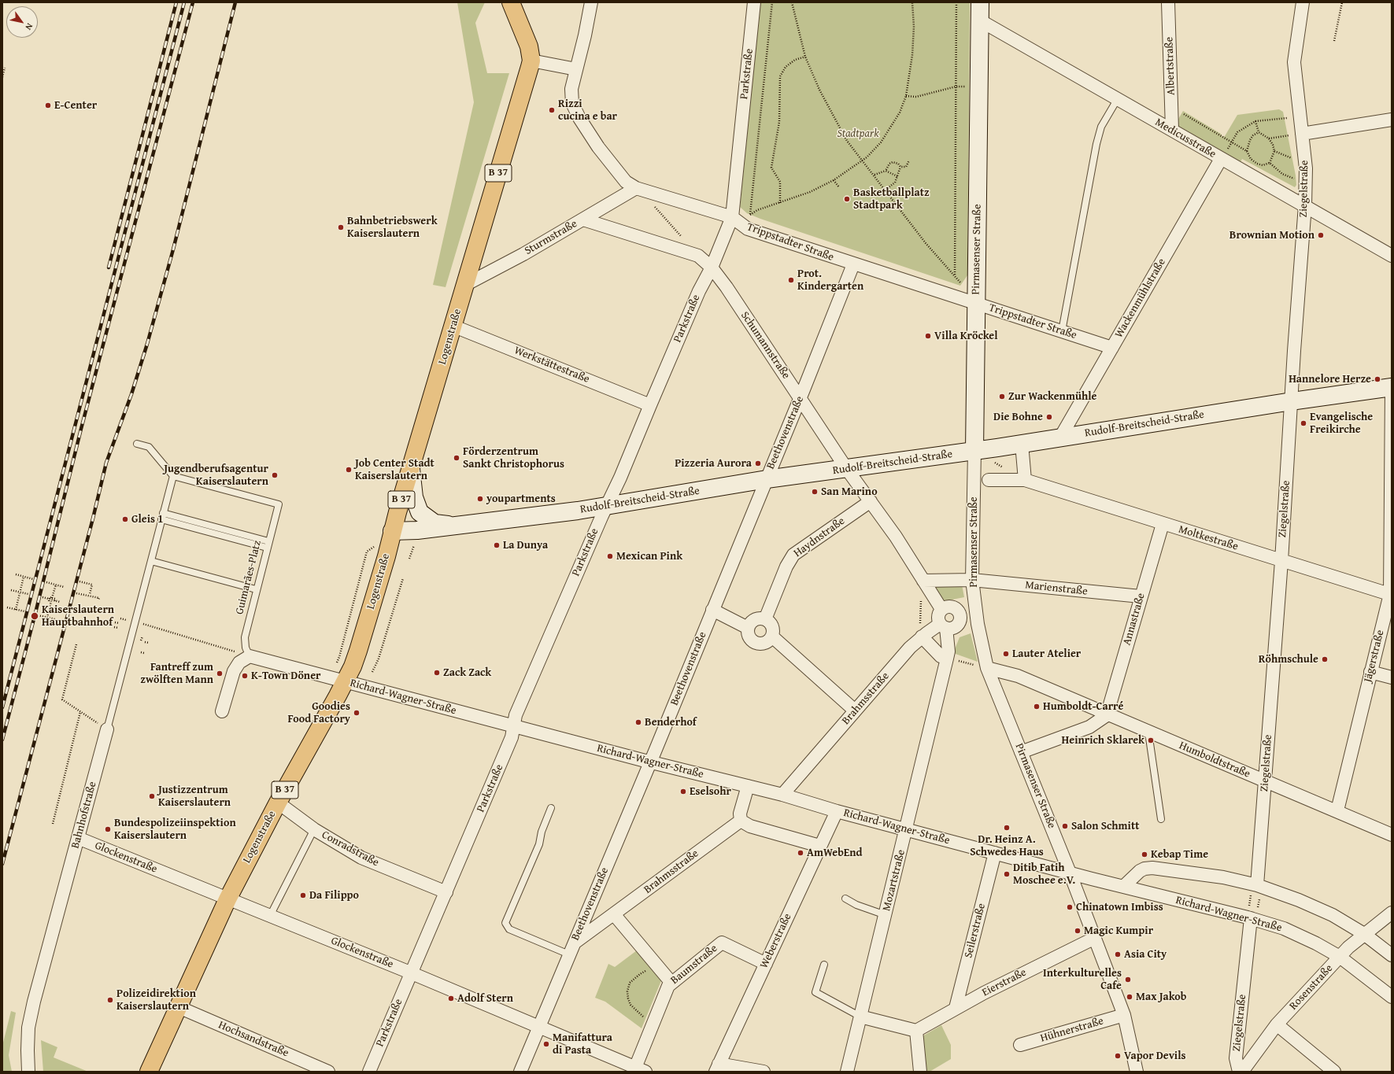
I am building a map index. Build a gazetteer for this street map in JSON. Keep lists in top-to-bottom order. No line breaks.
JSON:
{"streets":{"main road":["B 37","Logenstraße"],"street":["Albertstraße","Parkstraße","Medicusstraße","Ziegelstraße","Sturmstraße","Trippstadter Straße","Pirmasenser Straße","Wackenmühlstraße","Schumannstraße","Werkstättestraße","Rudolf-Breitscheid-Straße","Beethovenstraße","Haydnstraße","Moltkestraße","Marienstraße","Annastraße","Jägerstraße","Richard-Wagner-Straße","Brahmsstraße","Humboldtstraße","Bahnhofstraße","Conradstraße","Glockenstraße","Mozartstraße","Seilerstraße","Weberstraße","Baumstraße","Eierstraße","Rosenstraße","Hühnerstraße","Hochsandstraße"],"lane":["Guimarães-Platz"]},"crossings":[["Albertstraße","Medicusstraße"],["Parkstraße","Trippstadter Straße"],["Parkstraße","Schumannstraße"],["Parkstraße","Werkstättestraße"],["Parkstraße","Rudolf-Breitscheid-Straße"],["Parkstraße","Richard-Wagner-Straße"],["Parkstraße","Conradstraße"],["Parkstraße","Glockenstraße"],["Medicusstraße","Ziegelstraße"],["Medicusstraße","Pirmasenser Straße"],["Medicusstraße","Wackenmühlstraße"],["B 37","Logenstraße"],["Ziegelstraße","Rudolf-Breitscheid-Straße"],["Ziegelstraße","Moltkestraße"],["Ziegelstraße","Richard-Wagner-Straße"],["Ziegelstraße","Humboldtstraße"],["Sturmstraße","Trippstadter Straße"],["Sturmstraße","Logenstraße"],["Trippstadter Straße","Pirmasenser Straße"],["Trippstadter Straße","Wackenmühlstraße"],["Trippstadter Straße","Beethovenstraße"],["Pirmasenser Straße","Rudolf-Breitscheid-Straße"],["Pirmasenser Straße","Marienstraße"],["Pirmasenser Straße","Richard-Wagner-Straße"],["Pirmasenser Straße","Humboldtstraße"],["Pirmasenser Straße","Eierstraße"],["Pirmasenser Straße","Hühnerstraße"],["Wackenmühlstraße","Rudolf-Breitscheid-Straße"],["Logenstraße","Werkstättestraße"],["Logenstraße","Rudolf-Breitscheid-Straße"],["Logenstraße","Richard-Wagner-Straße"],["Logenstraße","Conradstraße"],["Logenstraße","Glockenstraße"],["Logenstraße","Hochsandstraße"],["Schumannstraße","Rudolf-Breitscheid-Straße"],["Schumannstraße","Beethovenstraße"],["Schumannstraße","Haydnstraße"],["Schumannstraße","Brahmsstraße"],["Schumannstraße","Mozartstraße"],["Rudolf-Breitscheid-Straße","Beethovenstraße"],["Rudolf-Breitscheid-Straße","Jägerstraße"],["Beethovenstraße","Richard-Wagner-Straße"],["Beethovenstraße","Brahmsstraße"],["Beethovenstraße","Glockenstraße"],["Moltkestraße","Annastraße"],["Moltkestraße","Jägerstraße"],["Guimarães-Platz","Richard-Wagner-Straße"],["Marienstraße","Annastraße"],["Annastraße","Humboldtstraße"],["Jägerstraße","Humboldtstraße"],["Richard-Wagner-Straße","Brahmsstraße"],["Richard-Wagner-Straße","Mozartstraße"],["Richard-Wagner-Straße","Seilerstraße"],["Richard-Wagner-Straße","Weberstraße"],["Richard-Wagner-Straße","Rosenstraße"],["Brahmsstraße","Mozartstraße"],["Bahnhofstraße","Glockenstraße"],["Glockenstraße","Baumstraße"],["Seilerstraße","Eierstraße"],["Weberstraße","Baumstraße"]],"parks":["Stadtpark"],"places":["E-Center","Rizzi cucina e bar","Basketballplatz Stadtpark","Bahnbetriebswerk Kaiserslautern","Brownian Motion","Prot. Kindergarten","Villa Kröckel","Hannelore Herze","Zur Wackenmühle","Die Bohne","Evangelische Freikirche","Förderzentrum Sankt Christophorus","Pizzeria Aurora","Job Center Stadt Kaiserslautern","Jugendberufsagentur Kaiserslautern","San Marino","youpartments","Gleis 1","La Dunya","Mexican Pink","Kaiserslautern Hauptbahnhof","Lauter Atelier","Röhmschule","Zack Zack","Fantreff zum zwölften Mann","K-Town Döner","Humboldt-Carré","Goodies Food Factory","Benderhof","Heinrich Sklarek","Eselsohr","Justizzentrum Kaiserslautern","Salon Schmitt","Dr. Heinz A. Schwedes Haus","Bundespolizeiinspektion Kaiserslautern","AmWebEnd","Kebap Time","Ditib Fatih Moschee e.V.","Da Filippo","Chinatown Imbiss","Magic Kumpir","Asia City","Interkulturelles Cafe","Max Jakob","Adolf Stern","Polizeidirektion Kaiserslautern","Manifattura di Pasta","Vapor Devils"],"north":"bottom right"}
